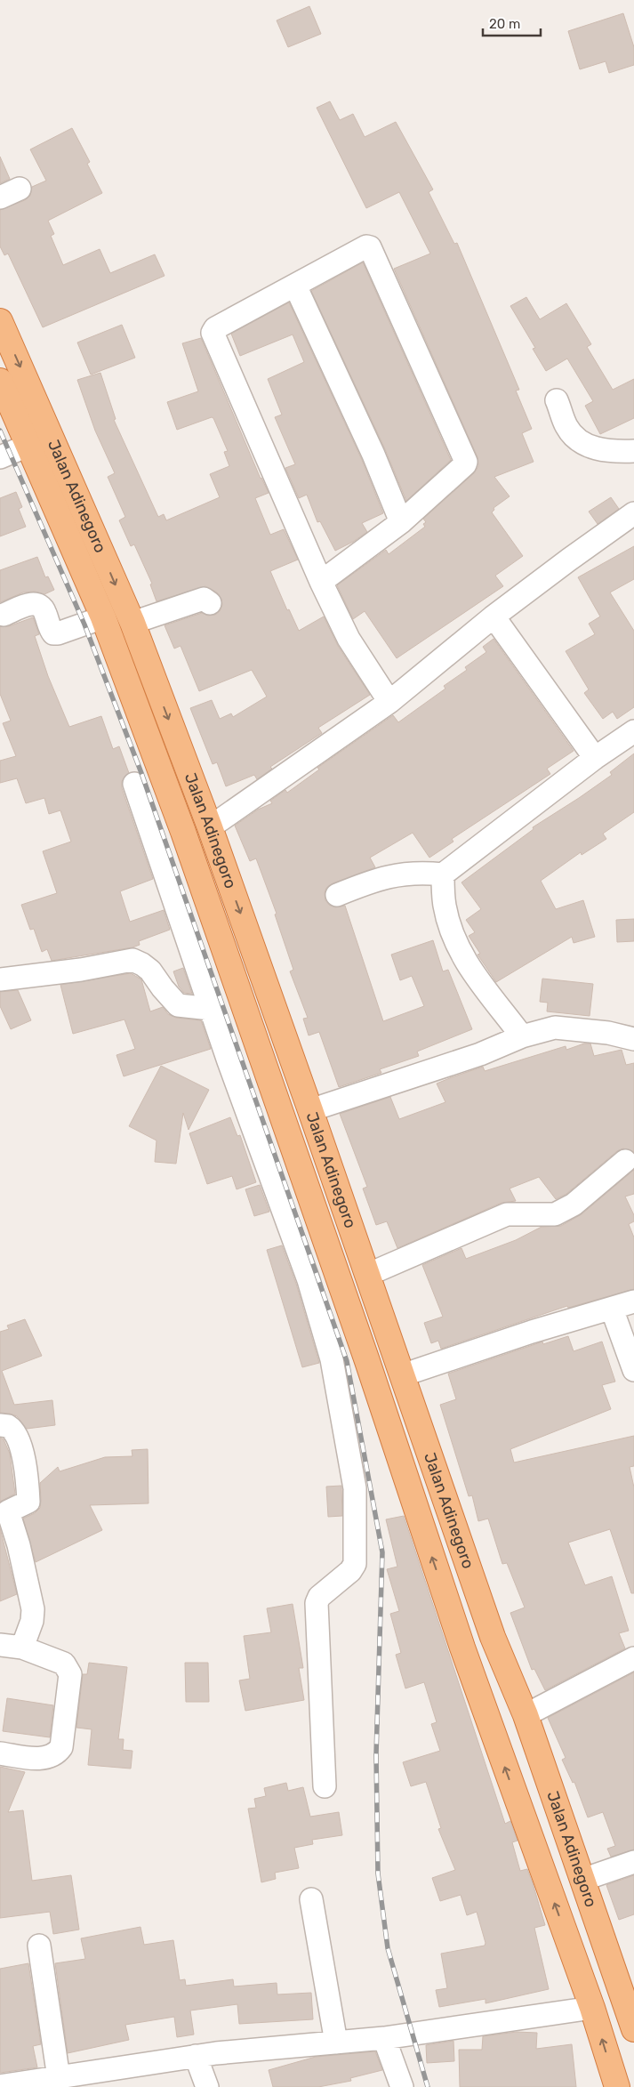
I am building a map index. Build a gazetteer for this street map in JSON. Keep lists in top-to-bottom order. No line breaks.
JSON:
{"streets":{"highway":["Jalan Adinegoro"]},"scale_bar":"20 m"}
